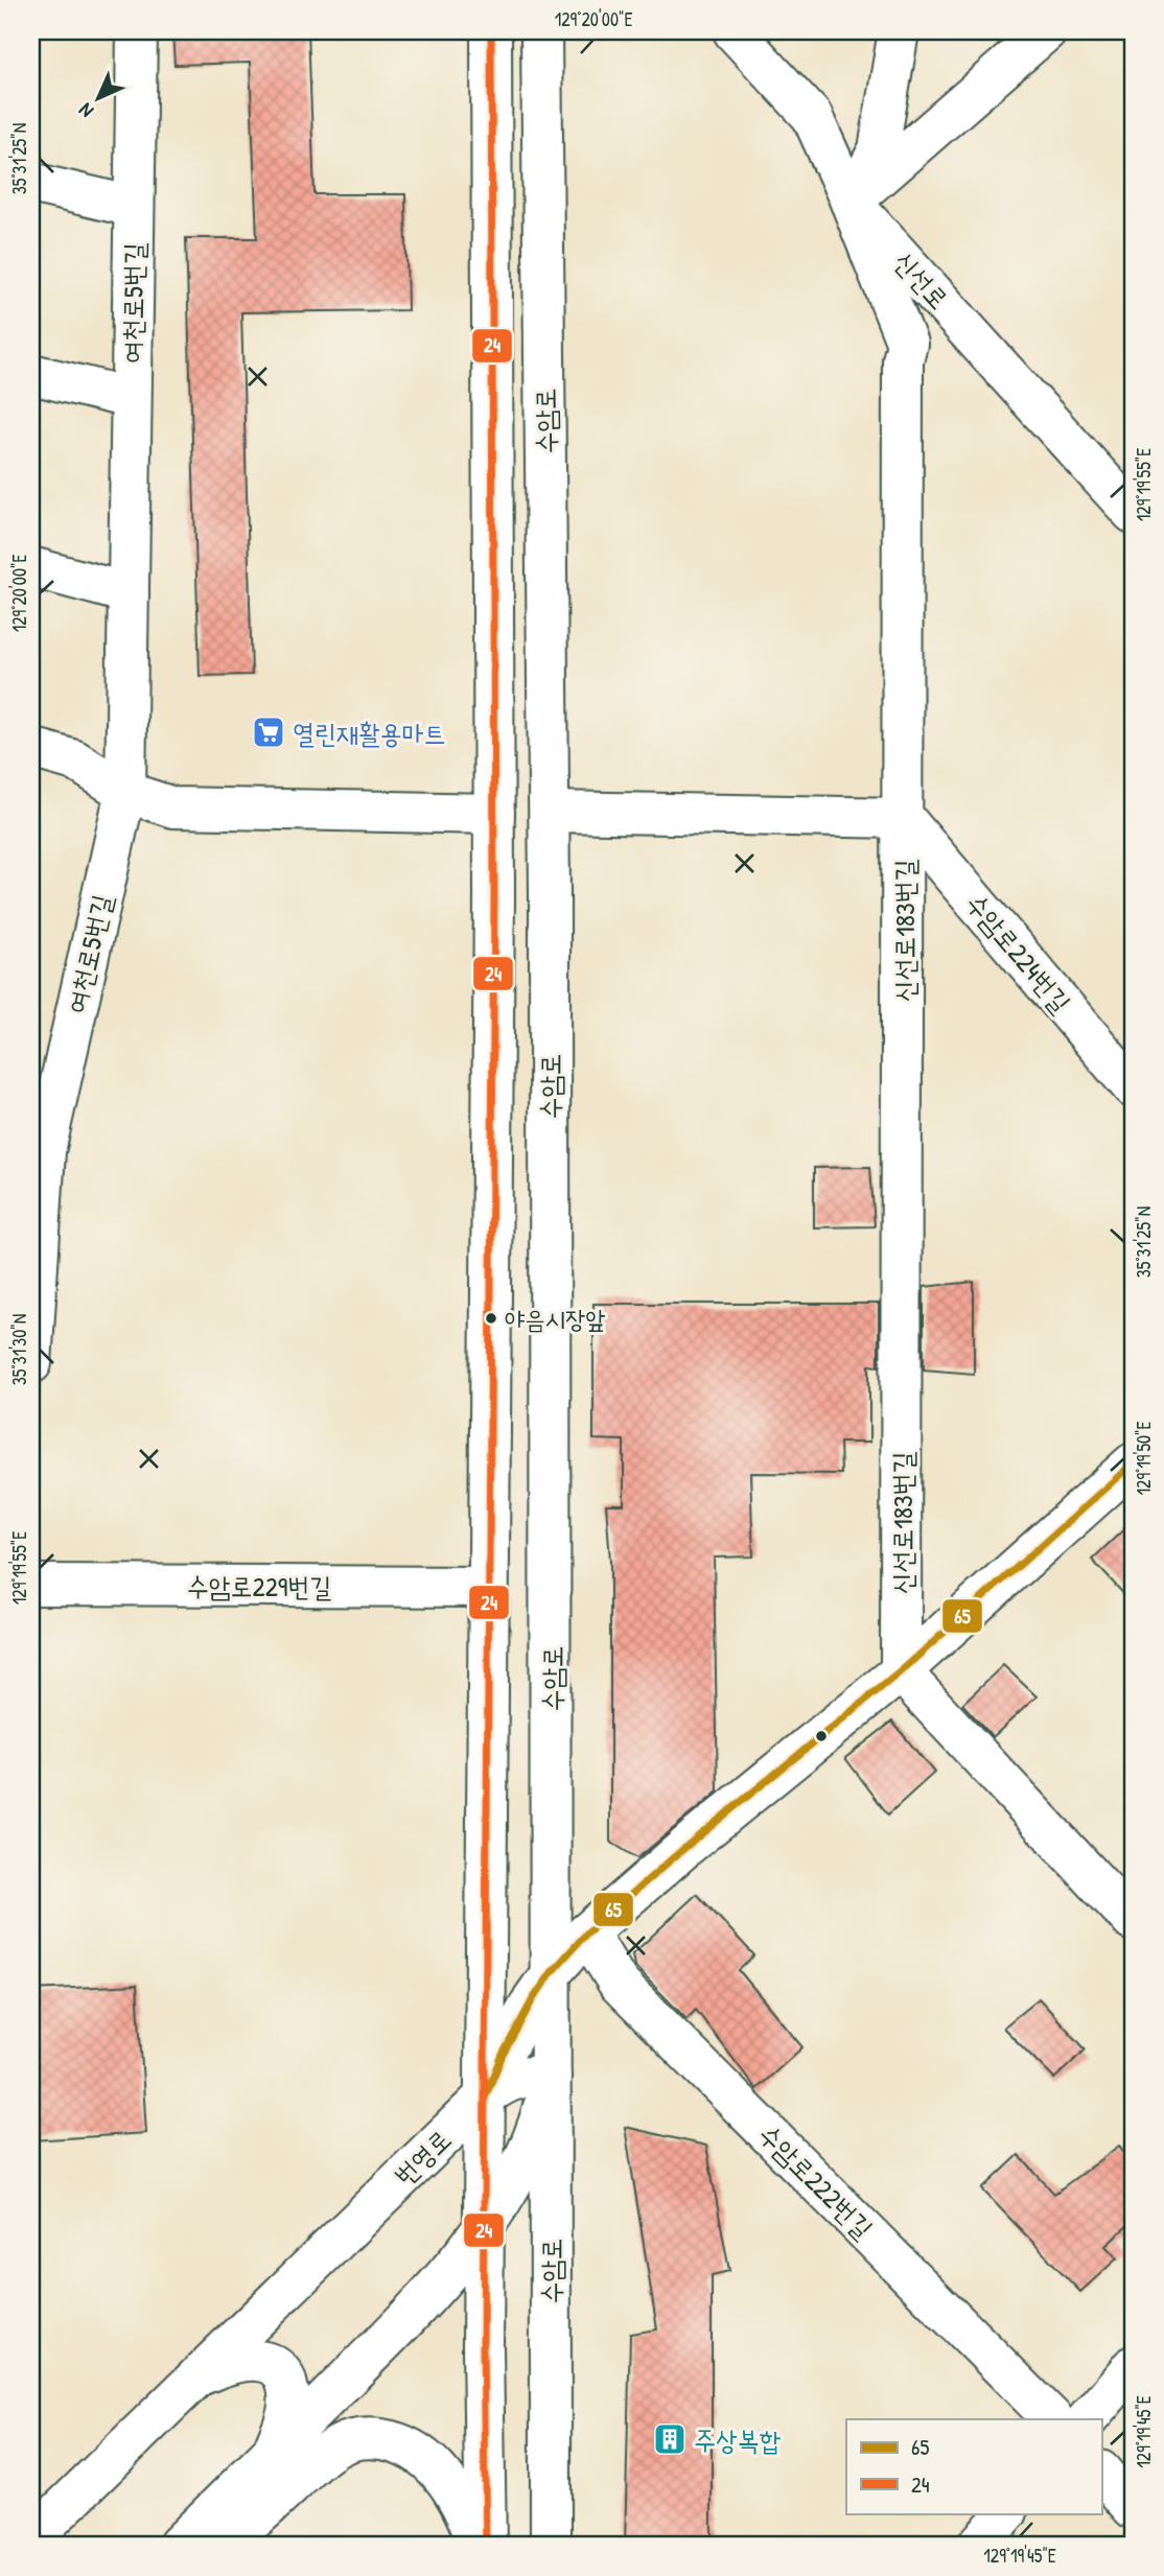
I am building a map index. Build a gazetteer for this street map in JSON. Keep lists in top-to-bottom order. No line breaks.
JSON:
{"streets":{"main road":["신선로","여천로5번길","수암로","신선로183번길","수암로224번길","수암로229번길","번영로","수암로222번길"]},"crossings":[["신선로","신선로183번길"],["수암로","수암로229번길"],["수암로","번영로"],["신선로183번길","수암로224번길"]],"places":{"supermarket":["열린재활용마트"],"other":["야음시장앞"],"building":["주상복합"]},"lines":["transit line 24","transit line 65"],"legend":["65","24"],"north":"bottom left","coordinates":["129°20'00\"E","35°31'25\"N","129°19'55\"E","35°31'30\"N","129°19'50\"E","129°19'45\"E"]}
